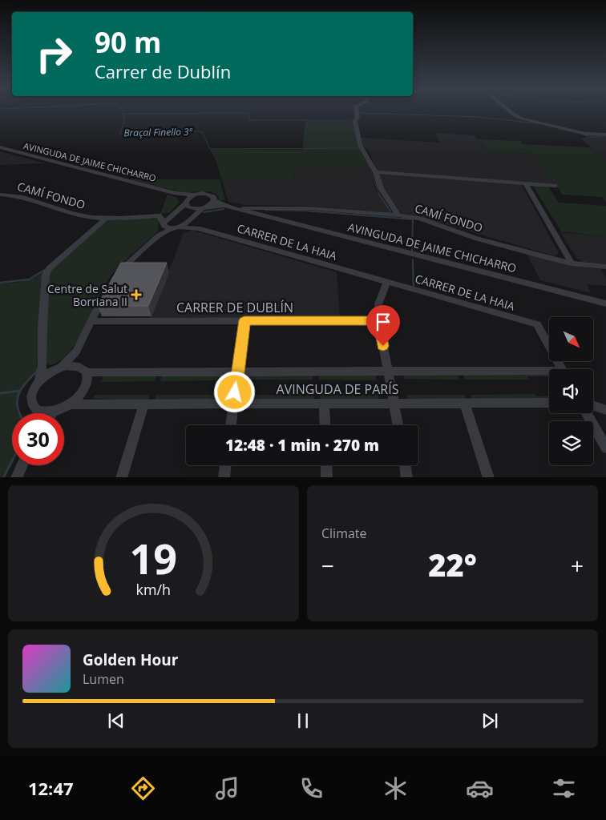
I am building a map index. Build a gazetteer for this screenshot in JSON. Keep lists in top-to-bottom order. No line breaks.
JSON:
{"streets":{"street":["AVINGUDA DE JAIME CHICHARRO","CAMÍ FONDO","CARRER DE LA HAIA","CARRER DE DUBLÍN","AVINGUDA DE PARÍS"]},"crossings":[["AVINGUDA DE JAIME CHICHARRO","CAMÍ FONDO"]],"water":["Braçal Finello 3ª"],"places":{"health":["Centre de Salut Borriana II"]},"north":"bottom right","page":{"turn":["90 m","Carrer de Dublín"],"limit":"30","trip":"12:48 · 1 min · 270 m","tile":"Climate","heat":["−","22°","+"],"song":["Golden Hour","Lumen"],"tabs":"12:47","gauge":["19","km/h"]}}
